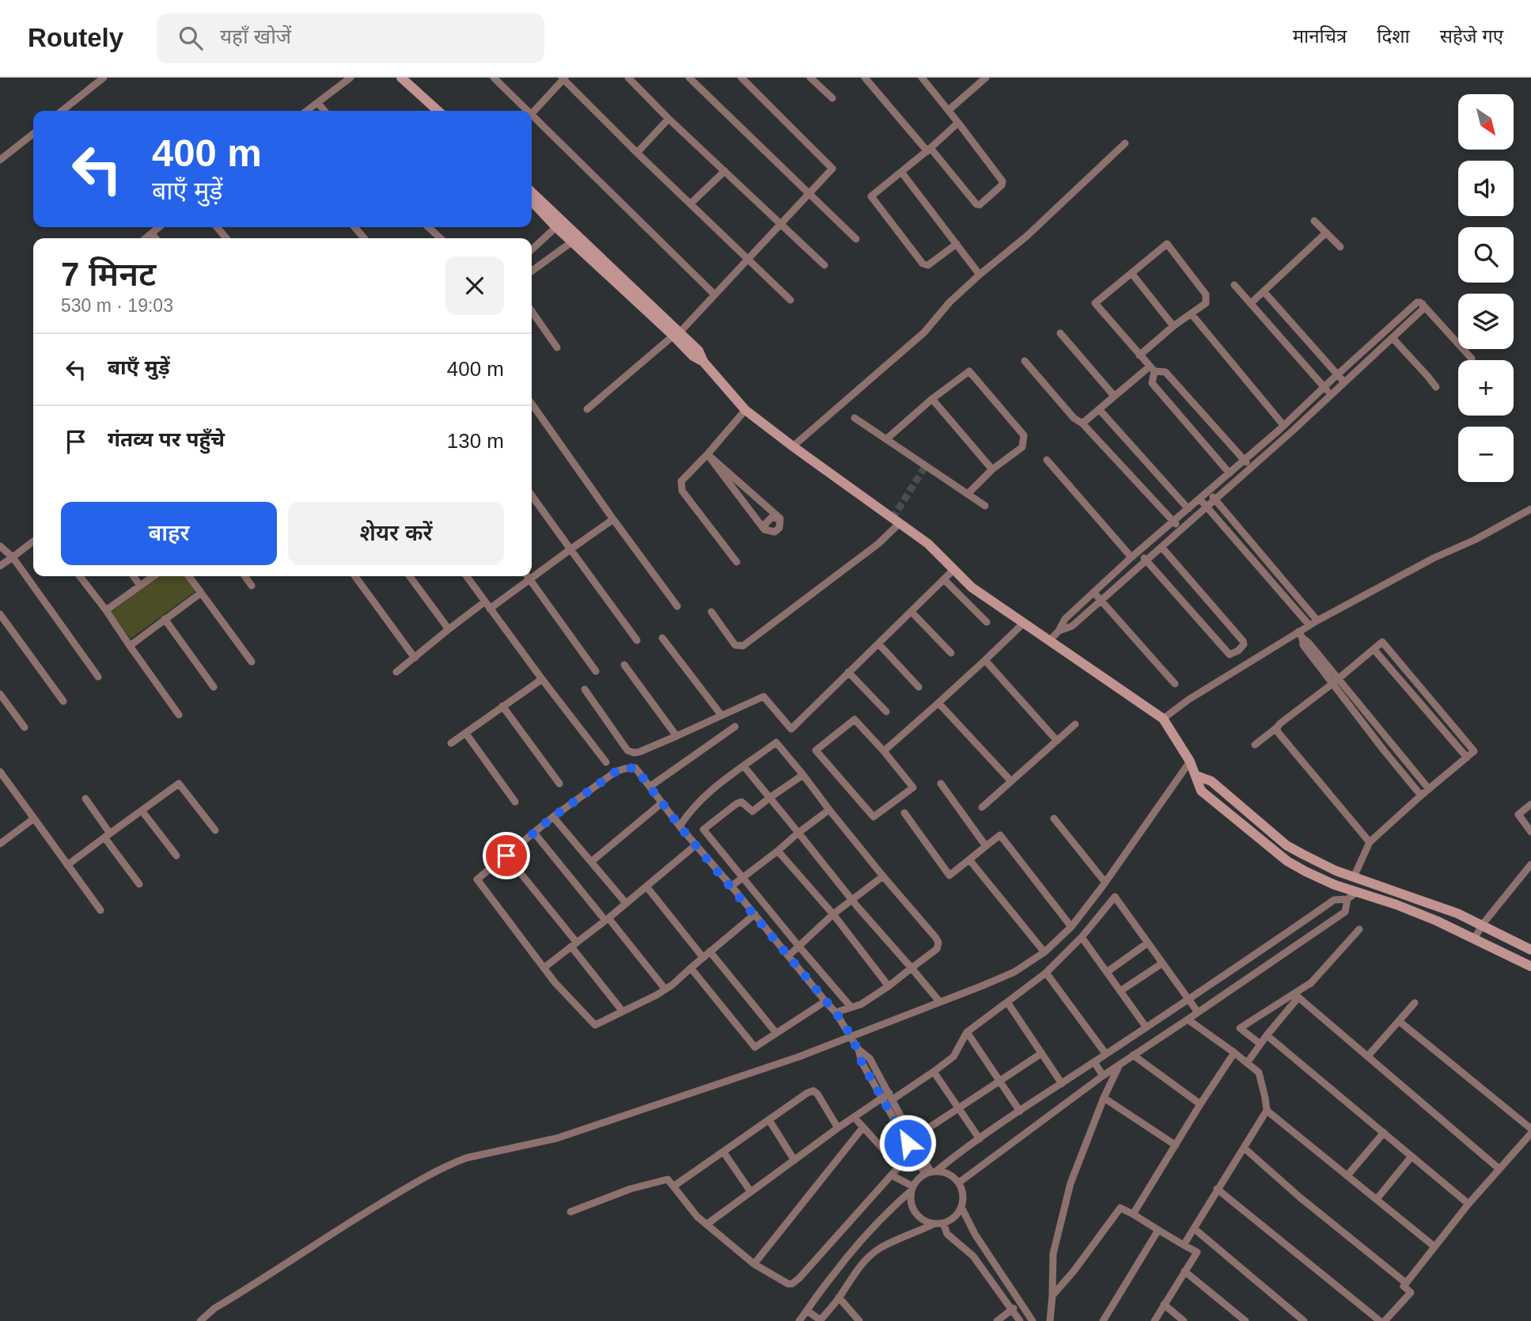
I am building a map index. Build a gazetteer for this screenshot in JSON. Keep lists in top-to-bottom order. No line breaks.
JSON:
{"north":"bottom right","page":{"header":"Routely","search":"यहाँ खोजें","nav":["मानचित्र","दिशा","सहेजे गए"],"map_buttons":["+","−"],"turn":["400 m","बाएँ मुड़ें"],"heading":["7 मिनट","530 m · 19:03"],"list":[{"name":"बाएँ मुड़ें","value":"400 m"},{"name":"गंतव्य पर पहुँचे","value":"130 m"}],"buttons":["बाहर","शेयर करें"]}}
